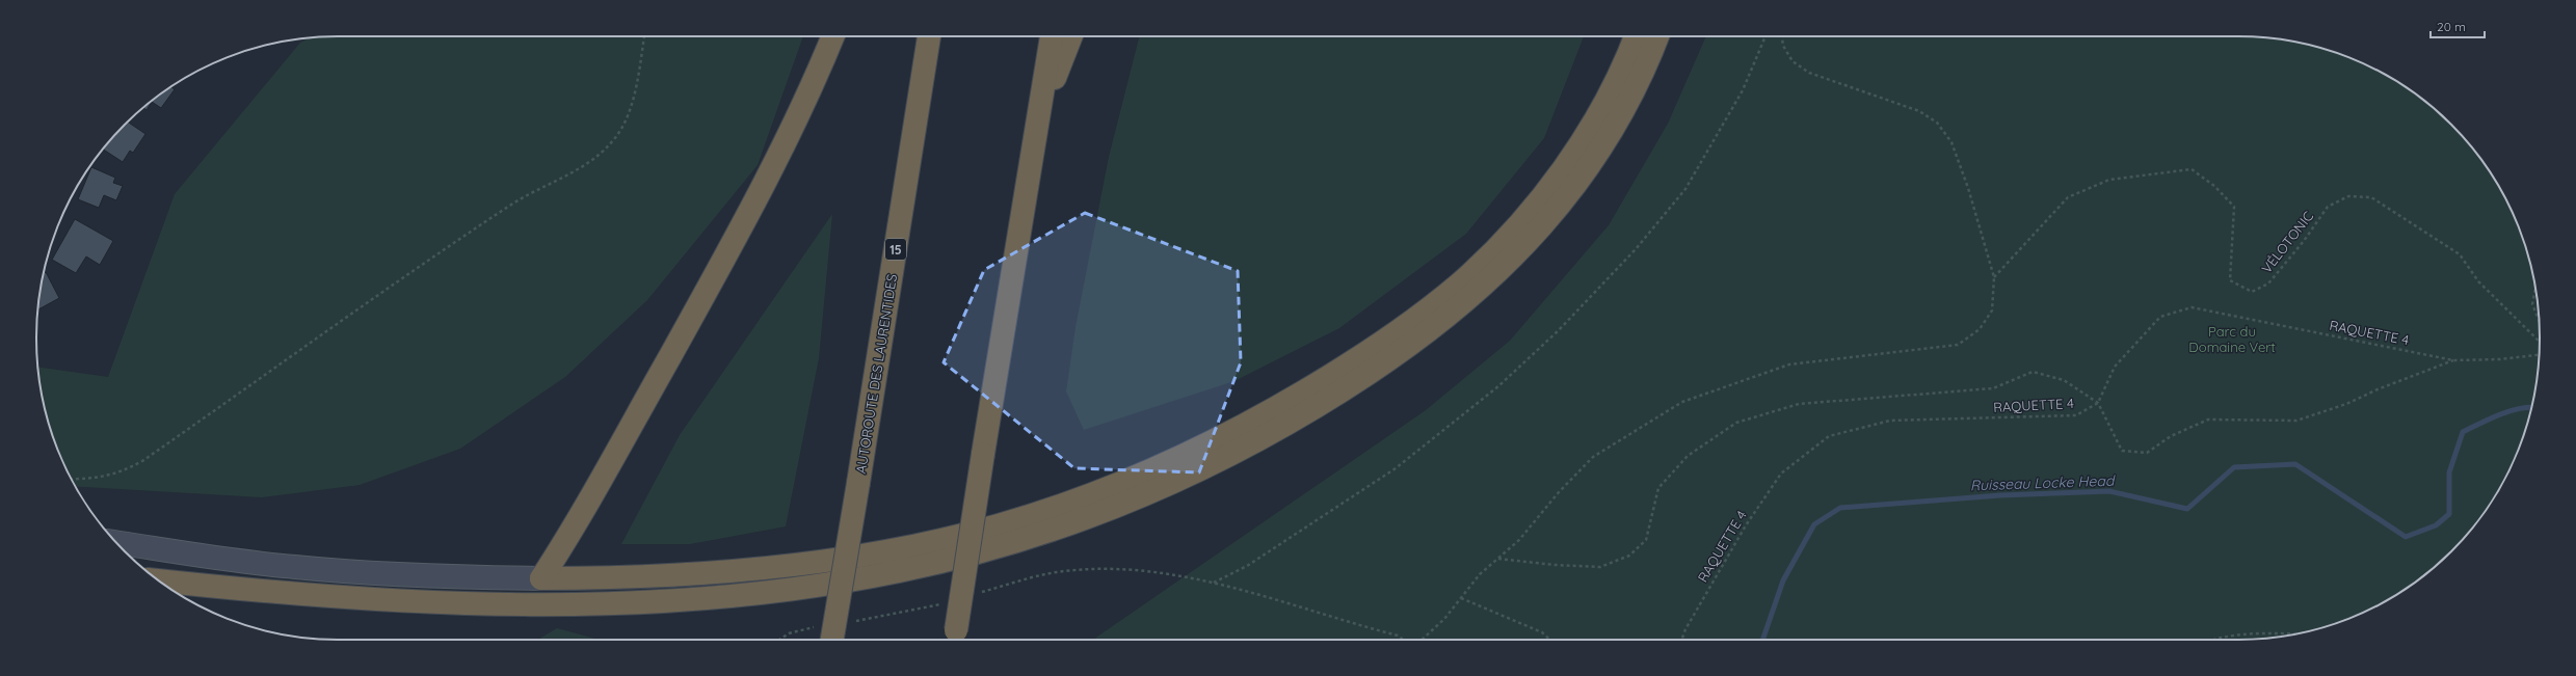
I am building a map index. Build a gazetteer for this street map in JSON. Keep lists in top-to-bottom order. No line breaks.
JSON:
{"streets":{"highway":["15","AUTOROUTE DES LAURENTIDES"],"path":["VÉLOTONIC","RAQUETTE 4"]},"water":["Ruisseau Locke Head"],"parks":["Parc du Domaine Vert"],"scale_bar":"20 m"}
